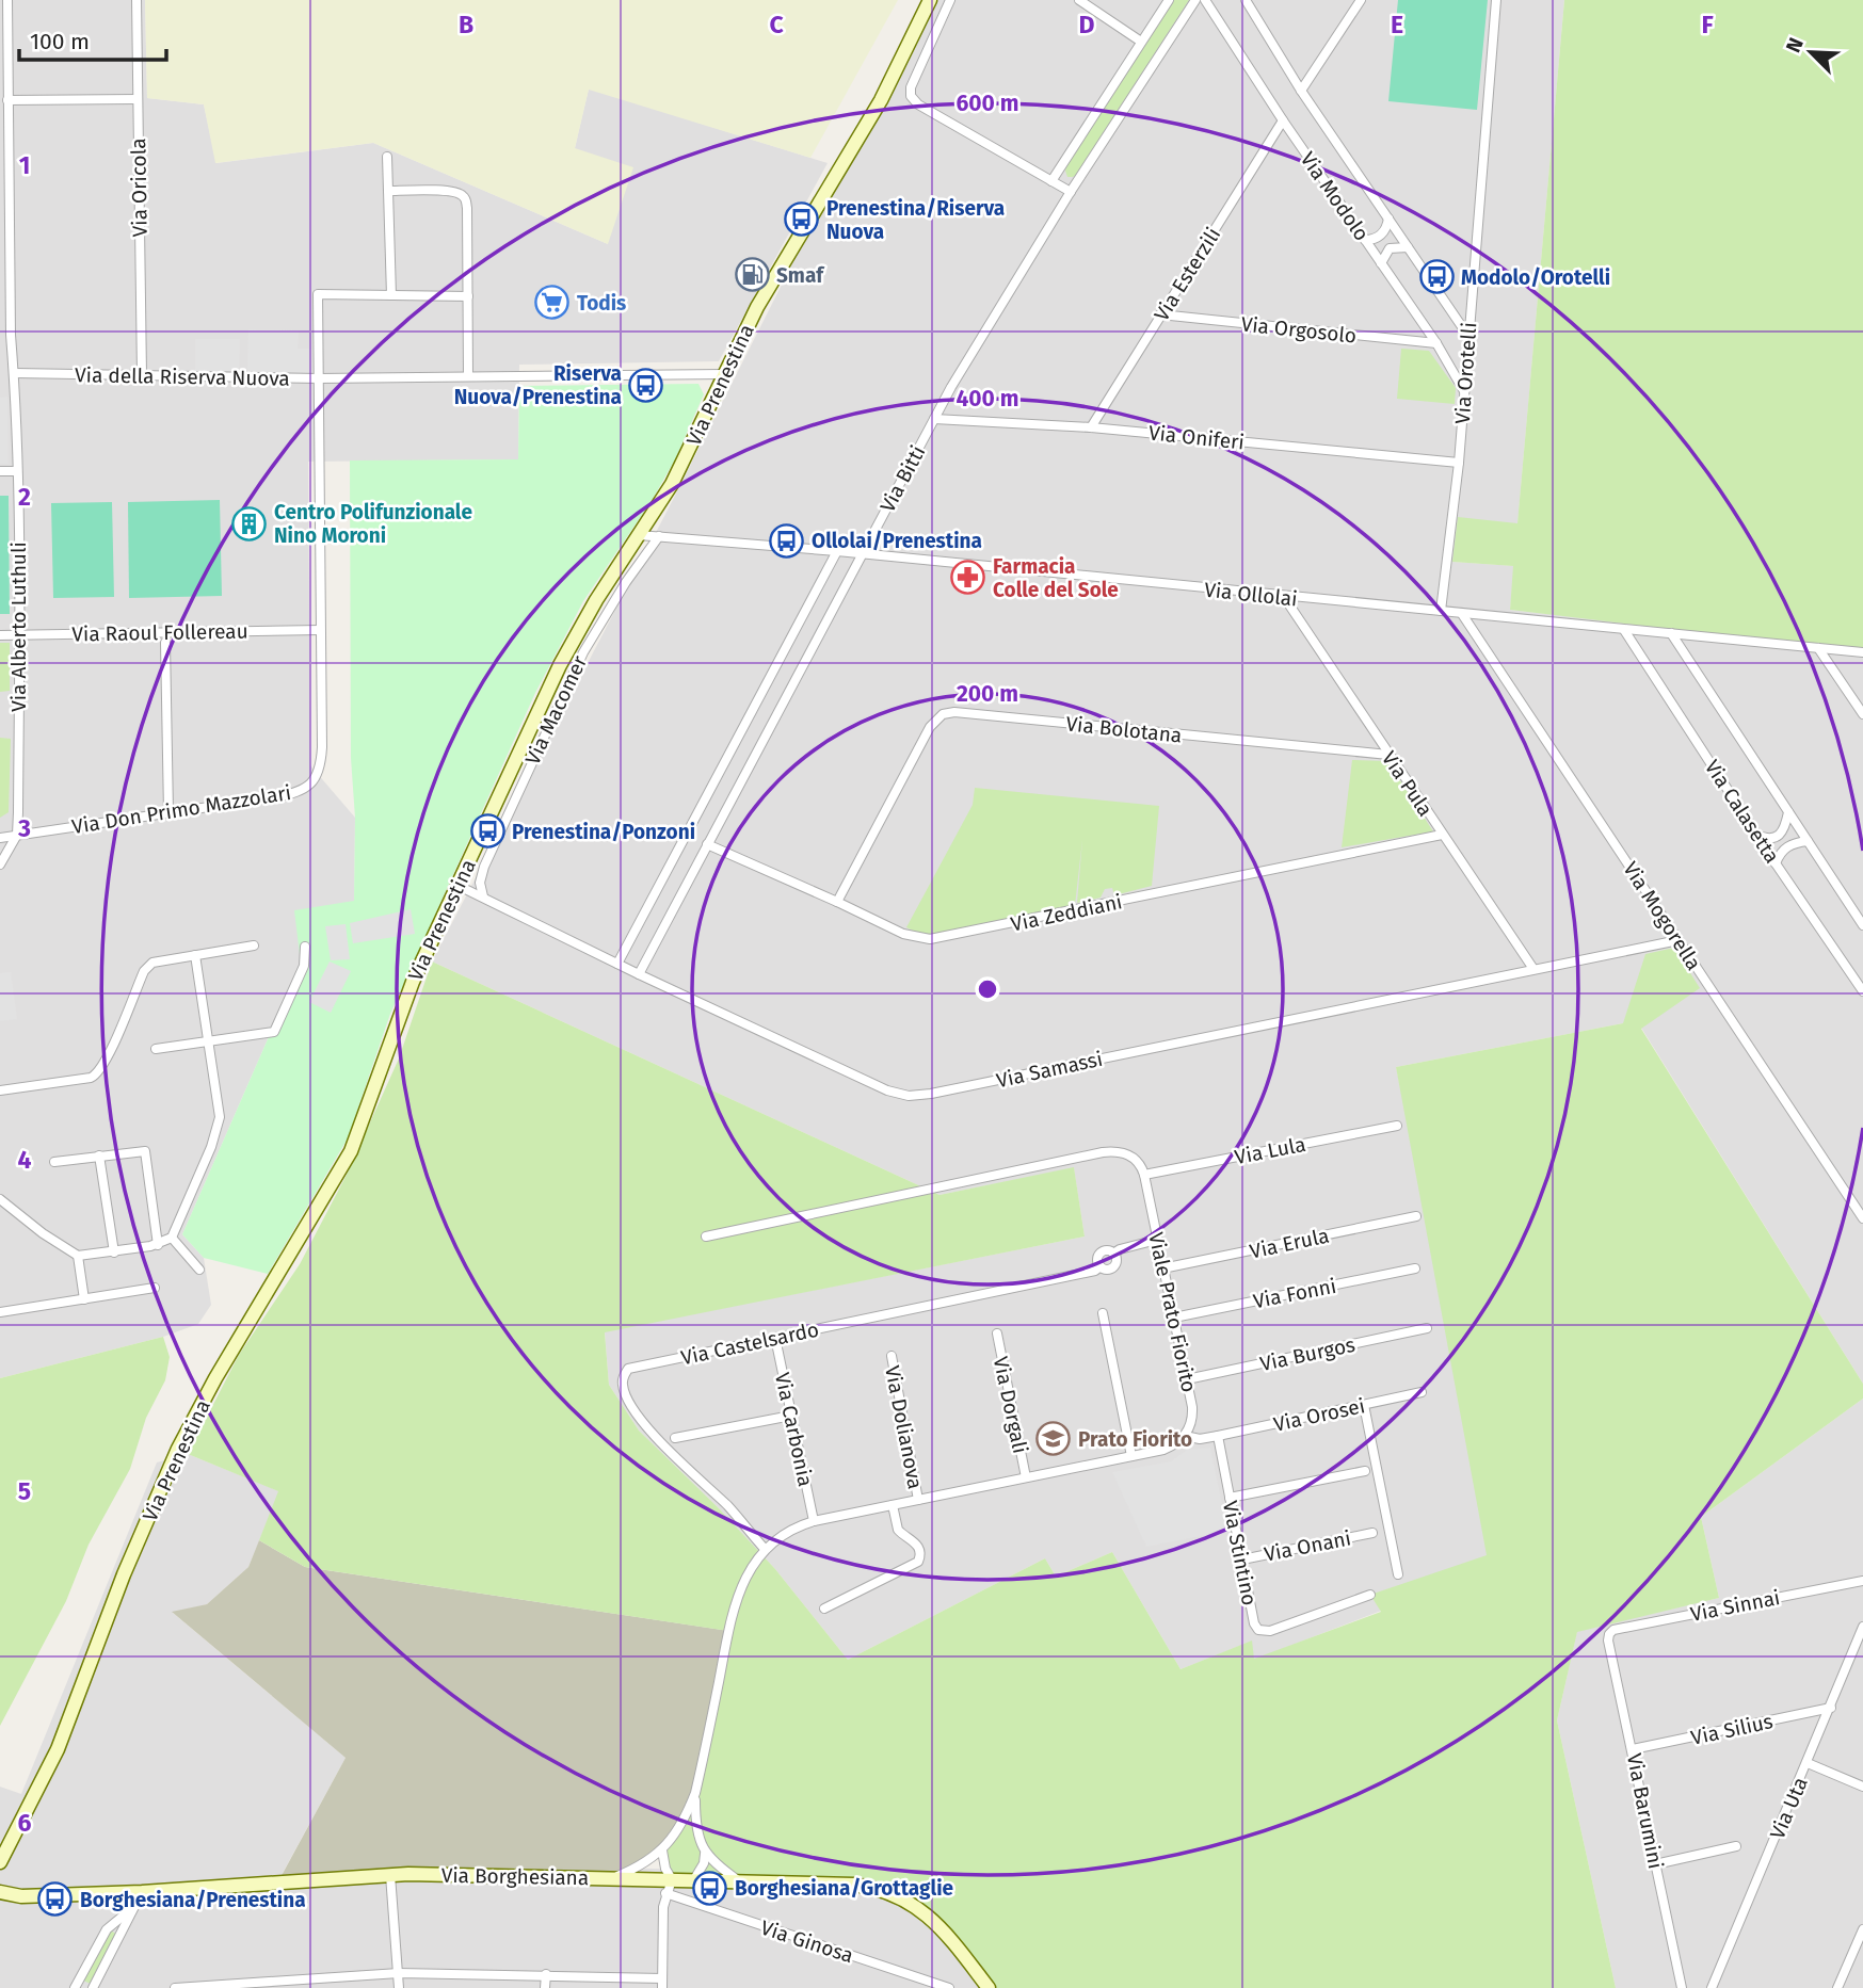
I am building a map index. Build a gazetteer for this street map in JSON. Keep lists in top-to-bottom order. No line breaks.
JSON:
{"streets":{"main road":["Via Prenestina","Via Borghesiana"],"street":["Via Oricola","Via Modolo","Via Esterzili","Via Orgosolo","Via Orotelli","Via della Riserva Nuova","Via Oniferi","Via Bitti","Via Ollolai","Via Alberto Luthuli","Via Raoul Follereau","Via Macomer","Via Bolotana","Via Pula","Via Don Primo Mazzolari","Via Calasetta","Via Zeddiani","Via Mogorella","Via Samassi","Via Lula","Via Erula","Via Fonni","Viale Prato Fiorito","Via Castelsardo","Via Burgos","Via Dorgali","Via Orosei","Via Dolianova","Via Carbonia","Via Onani","Via Stintino","Via Sinnai","Via Silius","Via Uta","Via Barumini","Via Ginosa"]},"crossings":[["Via Oricola","Via della Riserva Nuova"],["Via Modolo","Via Esterzili"],["Via Modolo","Via Orgosolo"],["Via Modolo","Via Orotelli"],["Via Esterzili","Via Orgosolo"],["Via Esterzili","Via Oniferi"],["Via Orotelli","Via Oniferi"],["Via Orotelli","Via Ollolai"],["Via della Riserva Nuova","Via Prenestina"],["Via della Riserva Nuova","Via Alberto Luthuli"],["Via della Riserva Nuova","Via Don Primo Mazzolari"],["Via Prenestina","Via Ollolai"],["Via Prenestina","Via Samassi"],["Via Oniferi","Via Bitti"],["Via Bitti","Via Ollolai"],["Via Bitti","Via Zeddiani"],["Via Bitti","Via Samassi"],["Via Ollolai","Via Macomer"],["Via Ollolai","Via Pula"],["Via Ollolai","Via Calasetta"],["Via Ollolai","Via Mogorella"],["Via Alberto Luthuli","Via Raoul Follereau"],["Via Alberto Luthuli","Via Don Primo Mazzolari"],["Via Raoul Follereau","Via Don Primo Mazzolari"],["Via Macomer","Via Samassi"],["Via Bolotana","Via Pula"],["Via Bolotana","Via Zeddiani"],["Via Pula","Via Zeddiani"],["Via Pula","Via Samassi"],["Via Mogorella","Via Samassi"],["Via Lula","Viale Prato Fiorito"],["Via Erula","Viale Prato Fiorito"],["Via Fonni","Viale Prato Fiorito"],["Viale Prato Fiorito","Via Castelsardo"],["Viale Prato Fiorito","Via Burgos"],["Via Castelsardo","Via Carbonia"],["Via Orosei","Via Stintino"],["Via Onani","Via Stintino"],["Via Sinnai","Via Barumini"],["Via Silius","Via Uta"],["Via Silius","Via Barumini"]],"places":{"bus stop":["Prenestina/Riserva Nuova","Modolo/Orotelli","Riserva Nuova/Prenestina","Ollolai/Prenestina","Prenestina/Ponzoni","Borghesiana/Grottaglie","Borghesiana/Prenestina"],"fuel station":["Smaf"],"supermarket":["Todis"],"building":["Centro Polifunzionale Nino Moroni"],"pharmacy":["Farmacia Colle del Sole"],"school or university":["Prato Fiorito"]},"scale_bar":"100 m","north":"top left","grid":{"columns":["B","C","D","E","F"],"rows":["1","2","3","4","5","6"]},"rings":["600 m","400 m","200 m"]}
